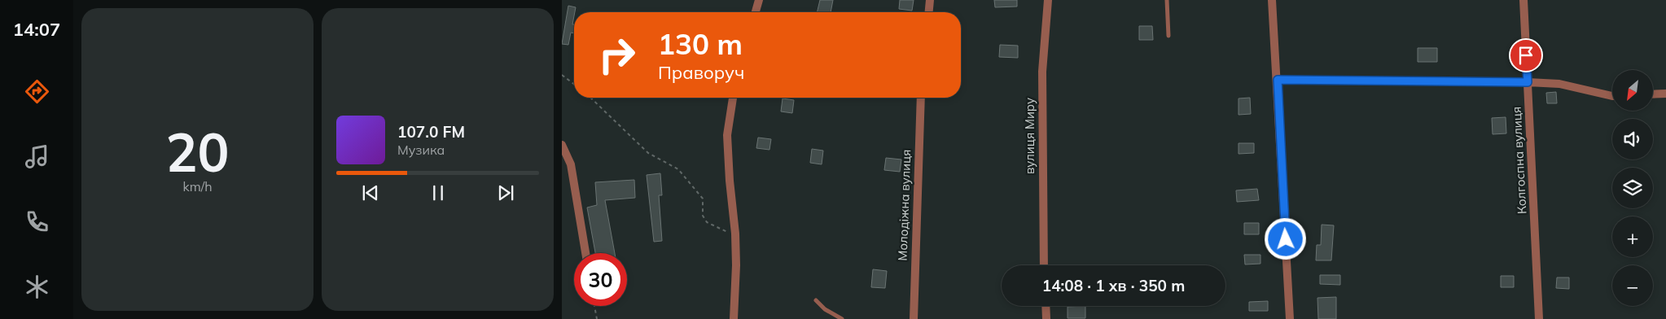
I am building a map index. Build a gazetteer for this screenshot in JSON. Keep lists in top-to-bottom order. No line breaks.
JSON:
{"streets":{"street":["вулиця Миру","Колгоспна вулиця","Молодіжна вулиця"]},"north":"bottom left","page":{"tabs":"14:07","tile":["20","km/h"],"turn":["130 m","Праворуч"],"map_buttons":["+","−"],"song":["107.0 FM","Музика"],"limit":"30","trip":"14:08 · 1 хв · 350 m"}}
